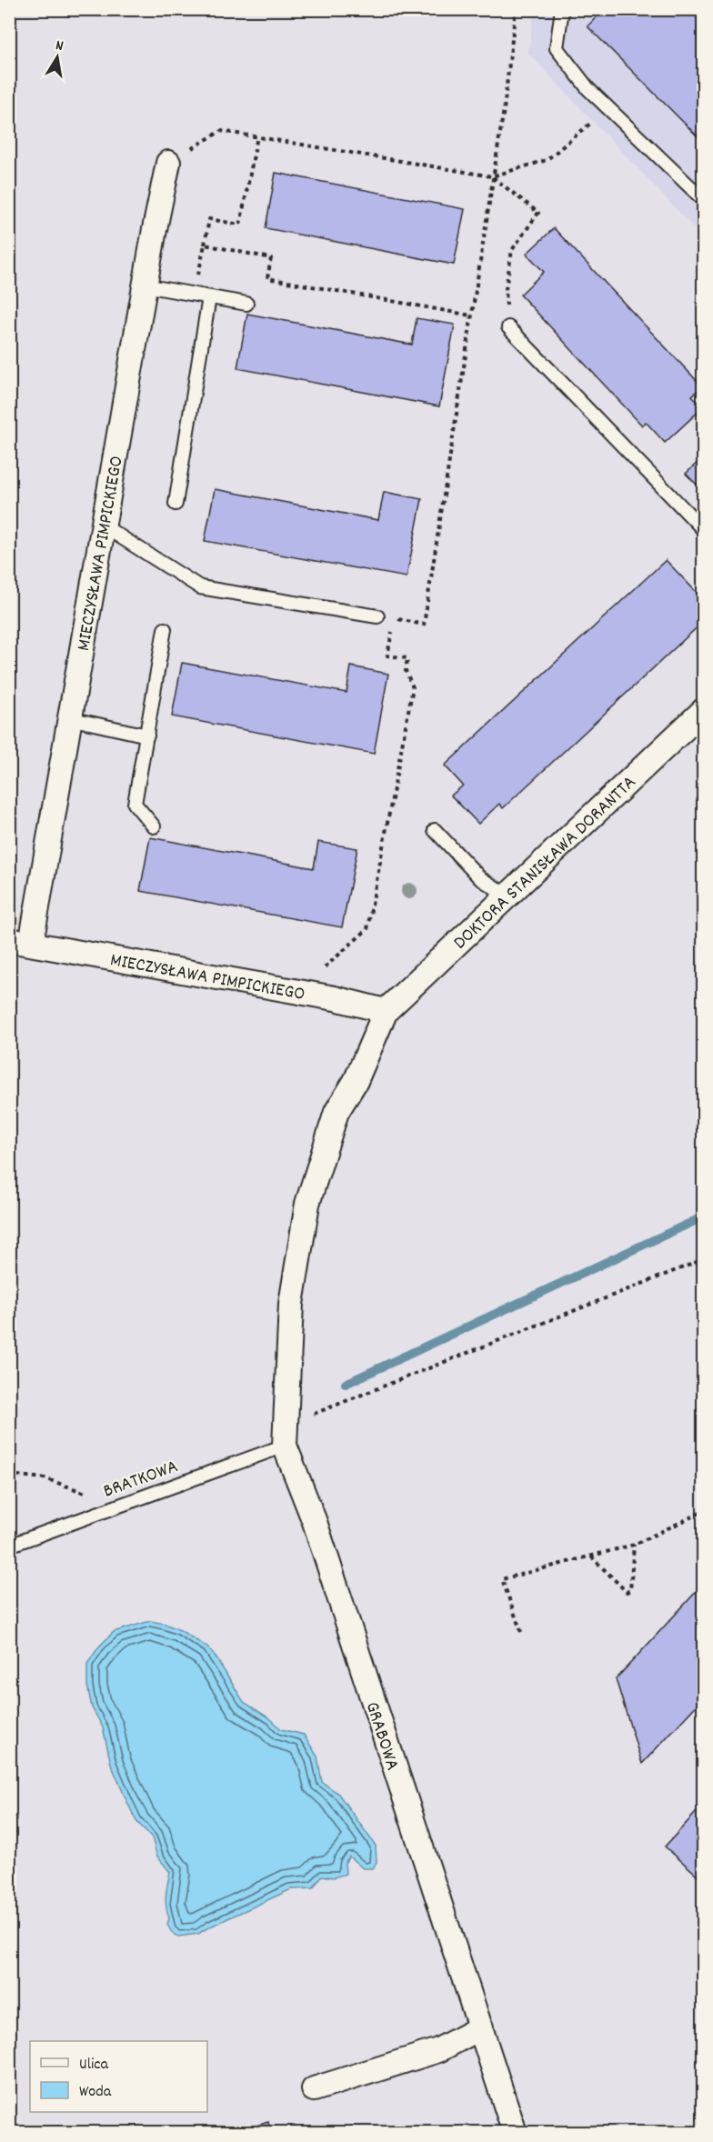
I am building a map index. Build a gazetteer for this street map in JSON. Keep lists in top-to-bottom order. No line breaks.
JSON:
{"streets":{"street":["MIECZYSŁAWA PIMPICKIEGO","DOKTORA STANISŁAWA DORANTTA","GRABOWA"],"lane":["BRATKOWA"]},"crossings":[["MIECZYSŁAWA PIMPICKIEGO","DOKTORA STANISŁAWA DORANTTA"],["BRATKOWA","GRABOWA"]],"legend":["Ulica","Woda"],"north":"top"}
